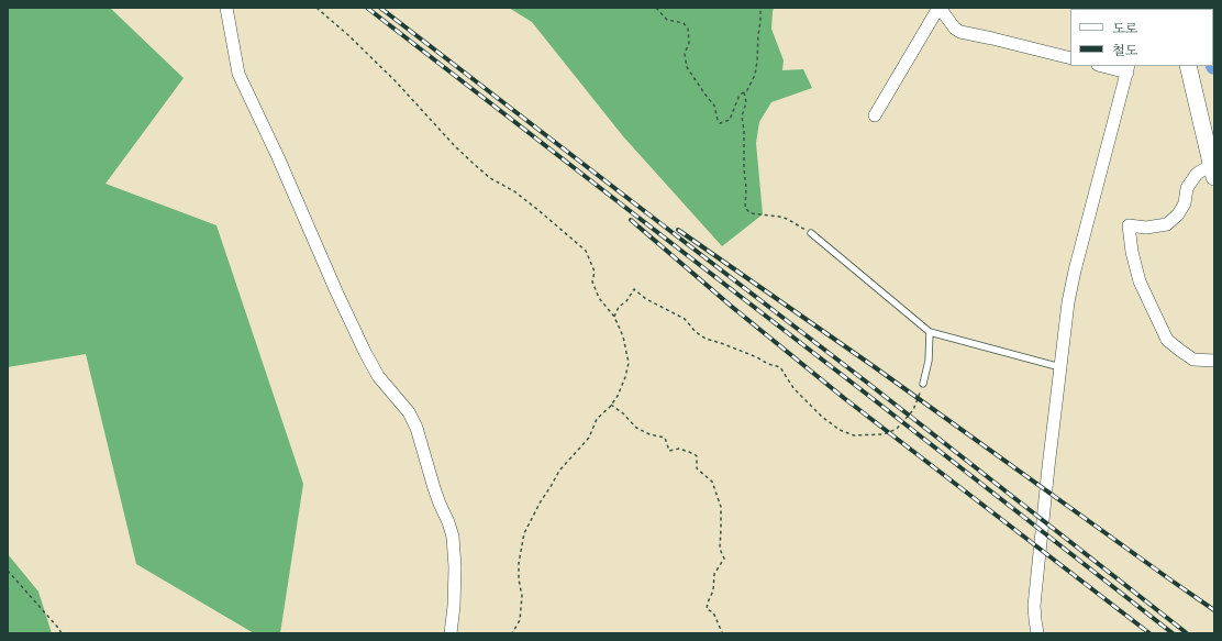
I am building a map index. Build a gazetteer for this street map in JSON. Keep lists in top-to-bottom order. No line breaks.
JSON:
{"legend":["도로","철도"]}
